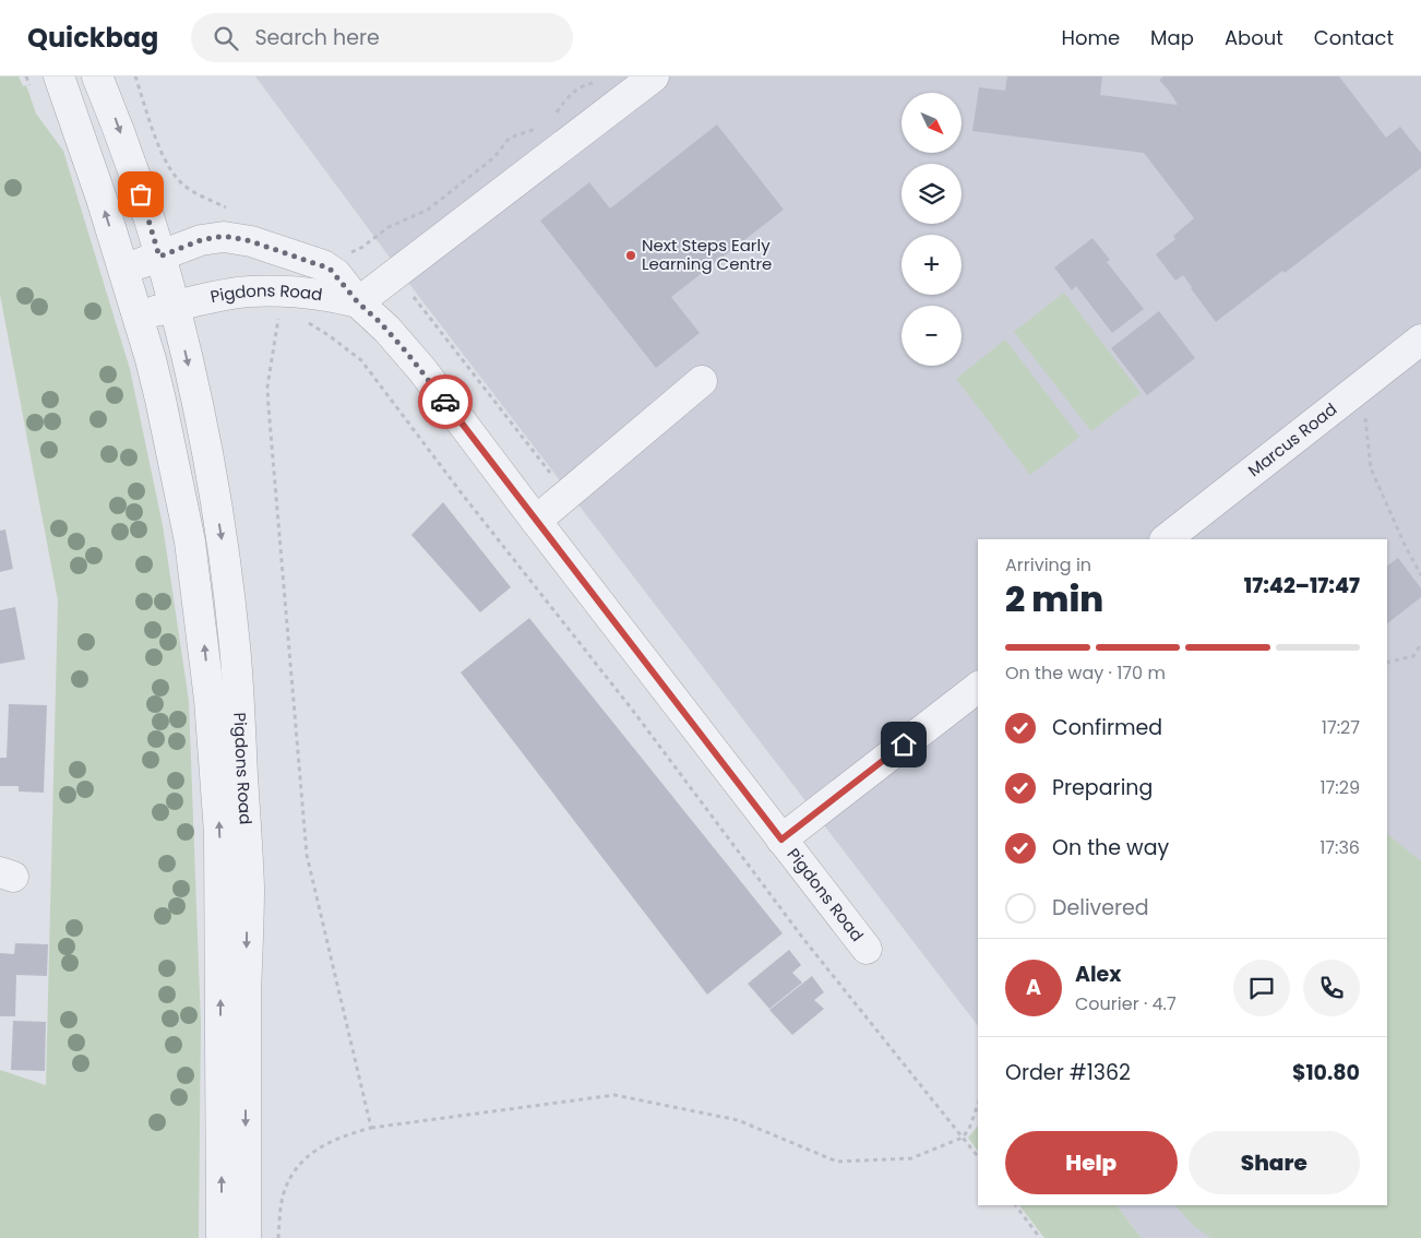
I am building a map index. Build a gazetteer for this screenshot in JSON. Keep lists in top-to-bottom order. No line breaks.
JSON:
{"streets":{"street":["Pigdons Road","Marcus Road"]},"places":["Next Steps Early Learning Centre"],"north":"bottom right","page":{"header":"Quickbag","search":"Search here","nav":["Home","Map","About","Contact"],"map_buttons":["+","−"],"heading":["2 min","Arriving in","17:42–17:47"],"panel":["Alex","Courier · 4.7","Order #1362","$10.80"],"bar":"On the way · 170 m","list":[["Confirmed","17:27"],["Preparing","17:29"],["On the way","17:36"],"Delivered"],"round":"A","buttons":["Help","Share"]}}
